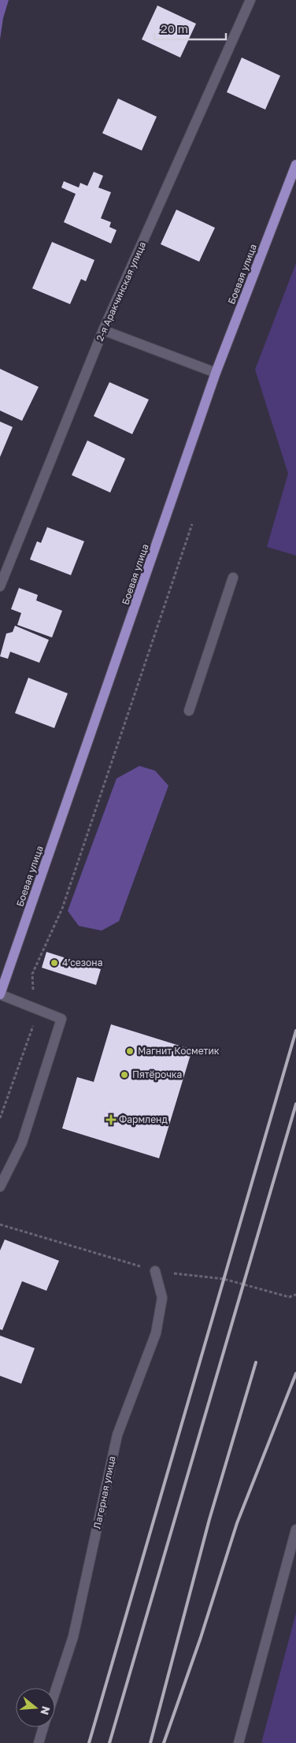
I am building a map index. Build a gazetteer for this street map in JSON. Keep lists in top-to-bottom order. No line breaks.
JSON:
{"streets":{"main road":["Боевая улица"],"street":["2-я Аракчинская улица","Лагерная улица"]},"places":{"other":["4 сезона","Магнит Косметик","Пятёрочка"],"health":["Фармленд"]},"scale_bar":"20 m","north":"right"}
